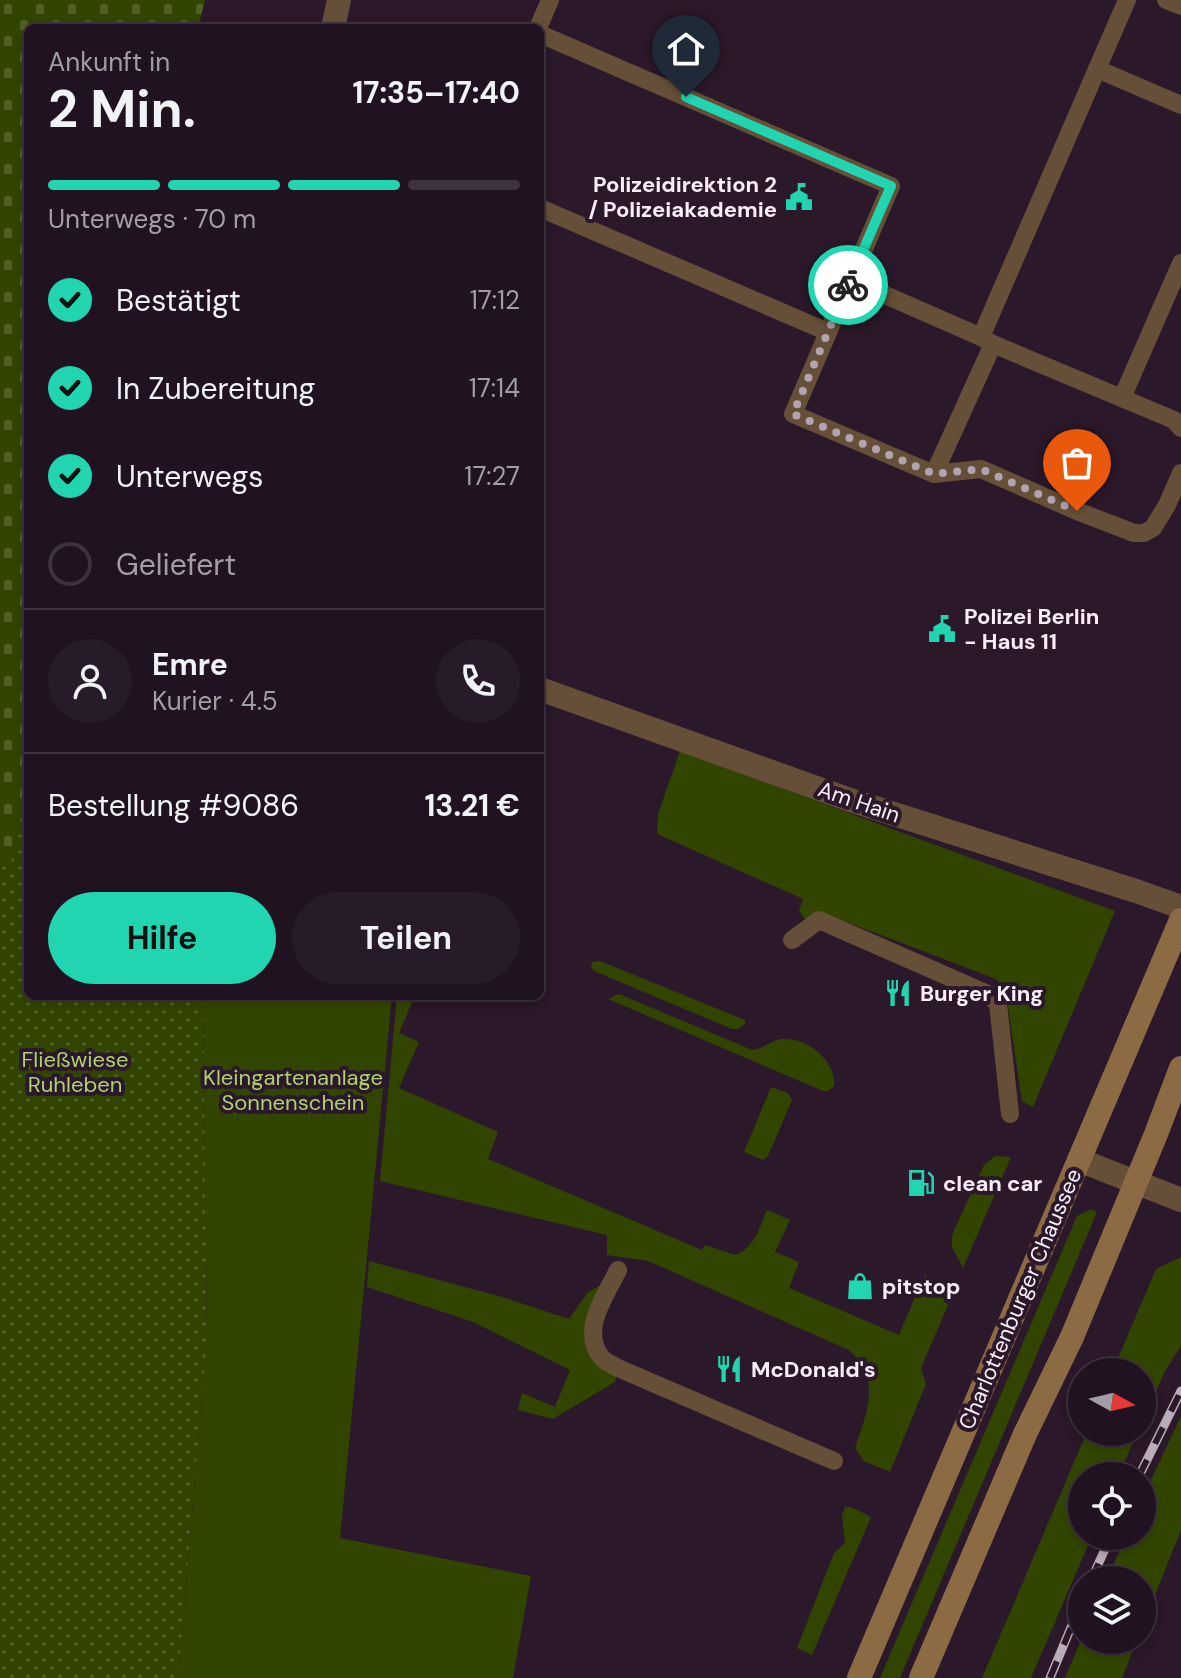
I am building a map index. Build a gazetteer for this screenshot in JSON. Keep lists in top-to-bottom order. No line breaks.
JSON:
{"streets":{"main road":["Charlottenburger Chaussee"],"street":["Am Hain"]},"parks":["Fließwiese Ruhleben","Kleingartenanlage Sonnenschein"],"places":{"public building":["Polizeidirektion 2 / Polizeiakademie","Polizei Berlin - Haus 11"],"restaurant":["Burger King","McDonald's"],"fuel station":["clean car"],"shop":["pitstop"]},"north":"right","page":{"heading":["2 Min.","Ankunft in","17:35–17:40"],"panel":["Emre","Kurier · 4.5","Bestellung #9086","13.21 €"],"bar":"Unterwegs · 70 m","list":[["Bestätigt","17:12"],["In Zubereitung","17:14"],["Unterwegs","17:27"],"Geliefert"],"buttons":["Hilfe","Teilen"]}}
